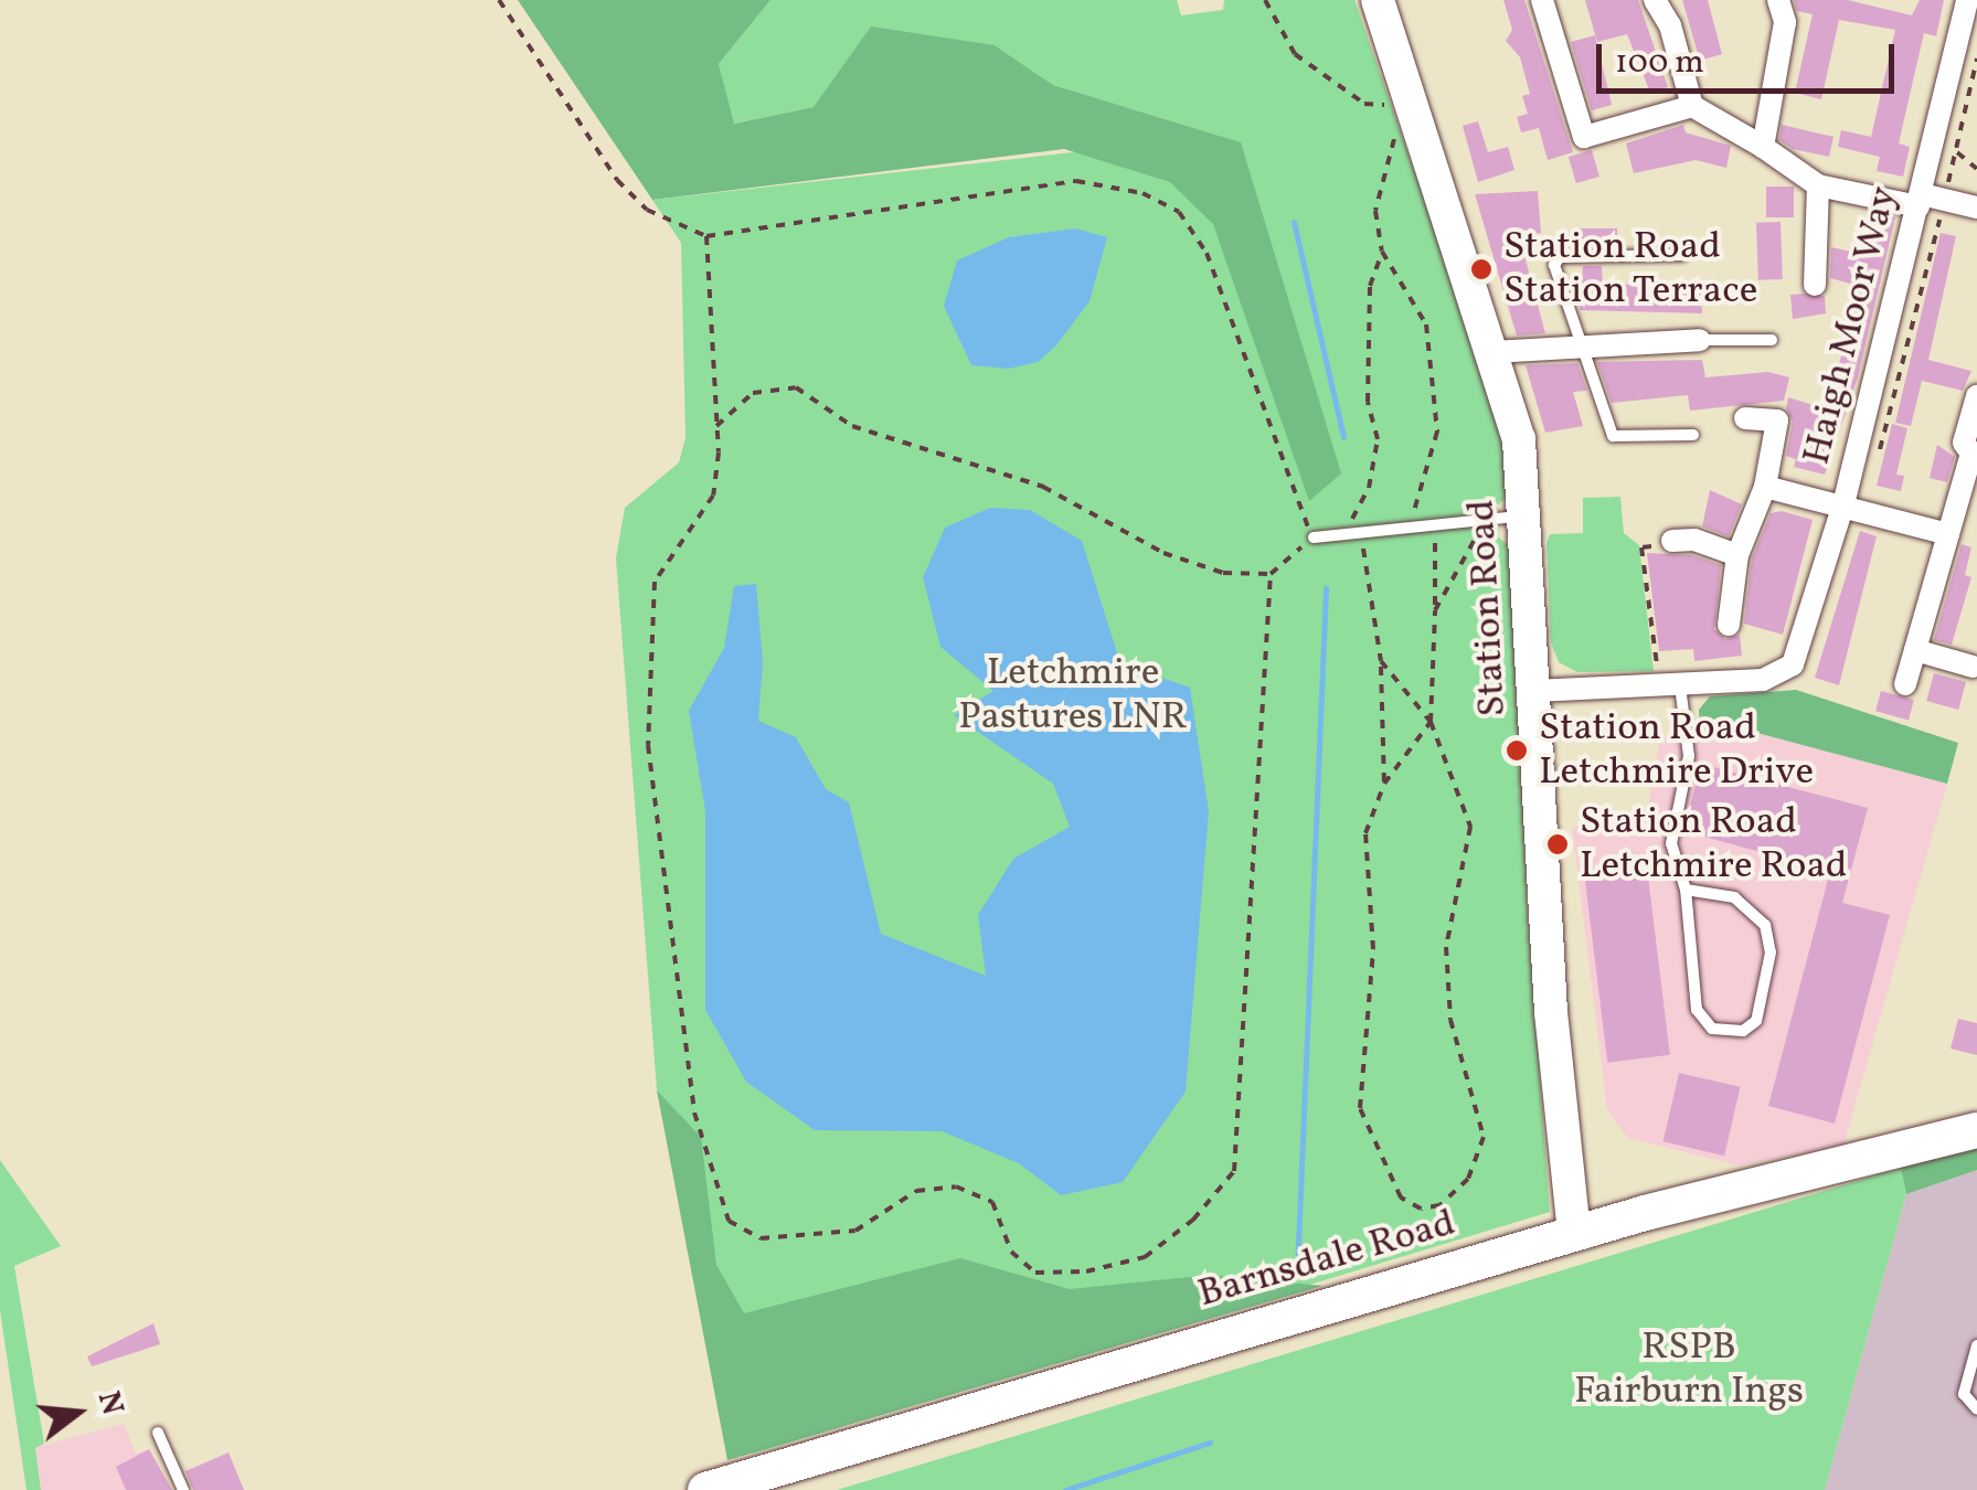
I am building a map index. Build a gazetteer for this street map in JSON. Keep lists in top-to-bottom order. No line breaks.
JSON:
{"streets":{"main road":["Barnsdale Road"],"street":["Haigh Moor Way","Station Road"]},"crossings":[["Station Road","Barnsdale Road"]],"parks":["Letchmire Pastures LNR","RSPB Fairburn Ings"],"places":["Station Road Station Terrace","Station Road Letchmire Drive","Station Road Letchmire Road"],"scale_bar":"100 m","north":"right"}
